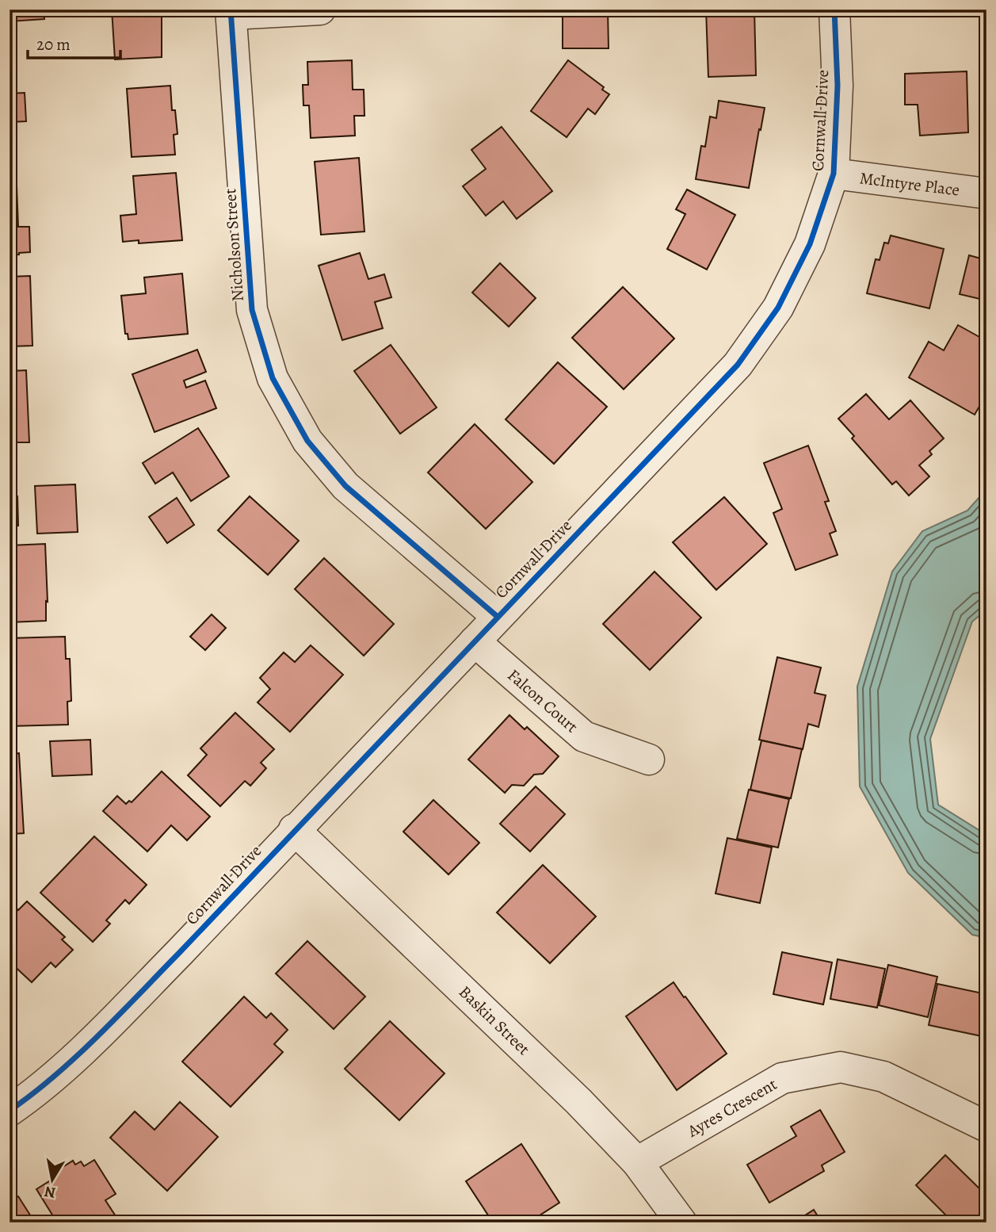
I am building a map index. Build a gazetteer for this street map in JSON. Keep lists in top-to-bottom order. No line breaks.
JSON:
{"streets":{"street":["Cornwall Drive","McIntyre Place","Nicholson Street","Falcon Court","Baskin Street","Ayres Crescent"]},"crossings":[["Cornwall Drive","McIntyre Place"],["Cornwall Drive","Nicholson Street"],["Cornwall Drive","Falcon Court"],["Cornwall Drive","Baskin Street"],["Baskin Street","Ayres Crescent"]],"scale_bar":"20 m","north":"bottom"}
